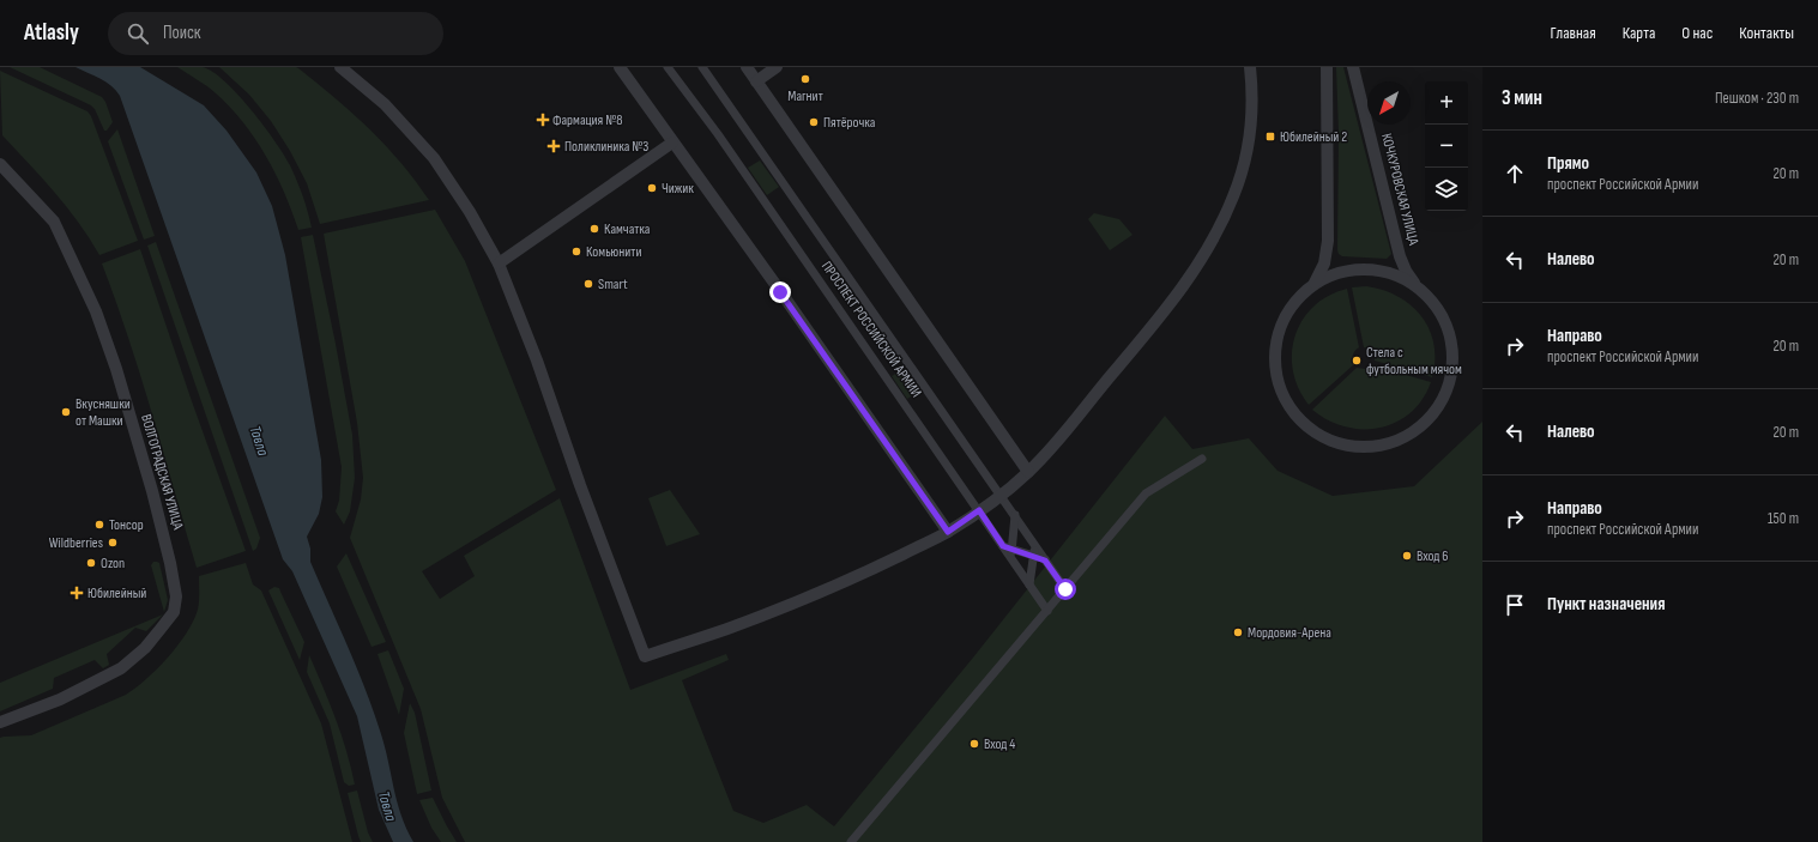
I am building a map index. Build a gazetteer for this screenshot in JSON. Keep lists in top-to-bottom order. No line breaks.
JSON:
{"streets":{"street":["КОЧКУРОВСКАЯ УЛИЦА","ПРОСПЕКТ РОССИЙСКОЙ АРМИИ","ВОЛГОГРАДСКАЯ УЛИЦА"]},"water":["Тавла"],"places":{"other":["Магнит","Пятёрочка","Чижик","Камчатка","Комьюнити","Smart","Стела с футбольным мячом","Вкусняшки от Машки","Тонсор","Wildberries","Вход 6","Ozon","Мордовия-Арена","Вход 4"],"health":["Фармация №8","Поликлиника №3","Юбилейный"],"transit":["Юбилейный 2"]},"north":"bottom left","page":{"header":"Atlasly","search":"Поиск","nav":["Главная","Карта","О нас","Контакты"],"heading":["3 мин","Пешком · 230 m"],"map_buttons":["+","−"],"list":[["Прямо","проспект Российской Армии","20 m"],["Налево","20 m"],["Направо","проспект Российской Армии","20 m"],["Налево","20 m"],["Направо","проспект Российской Армии","150 m"],"Пункт назначения"]}}
